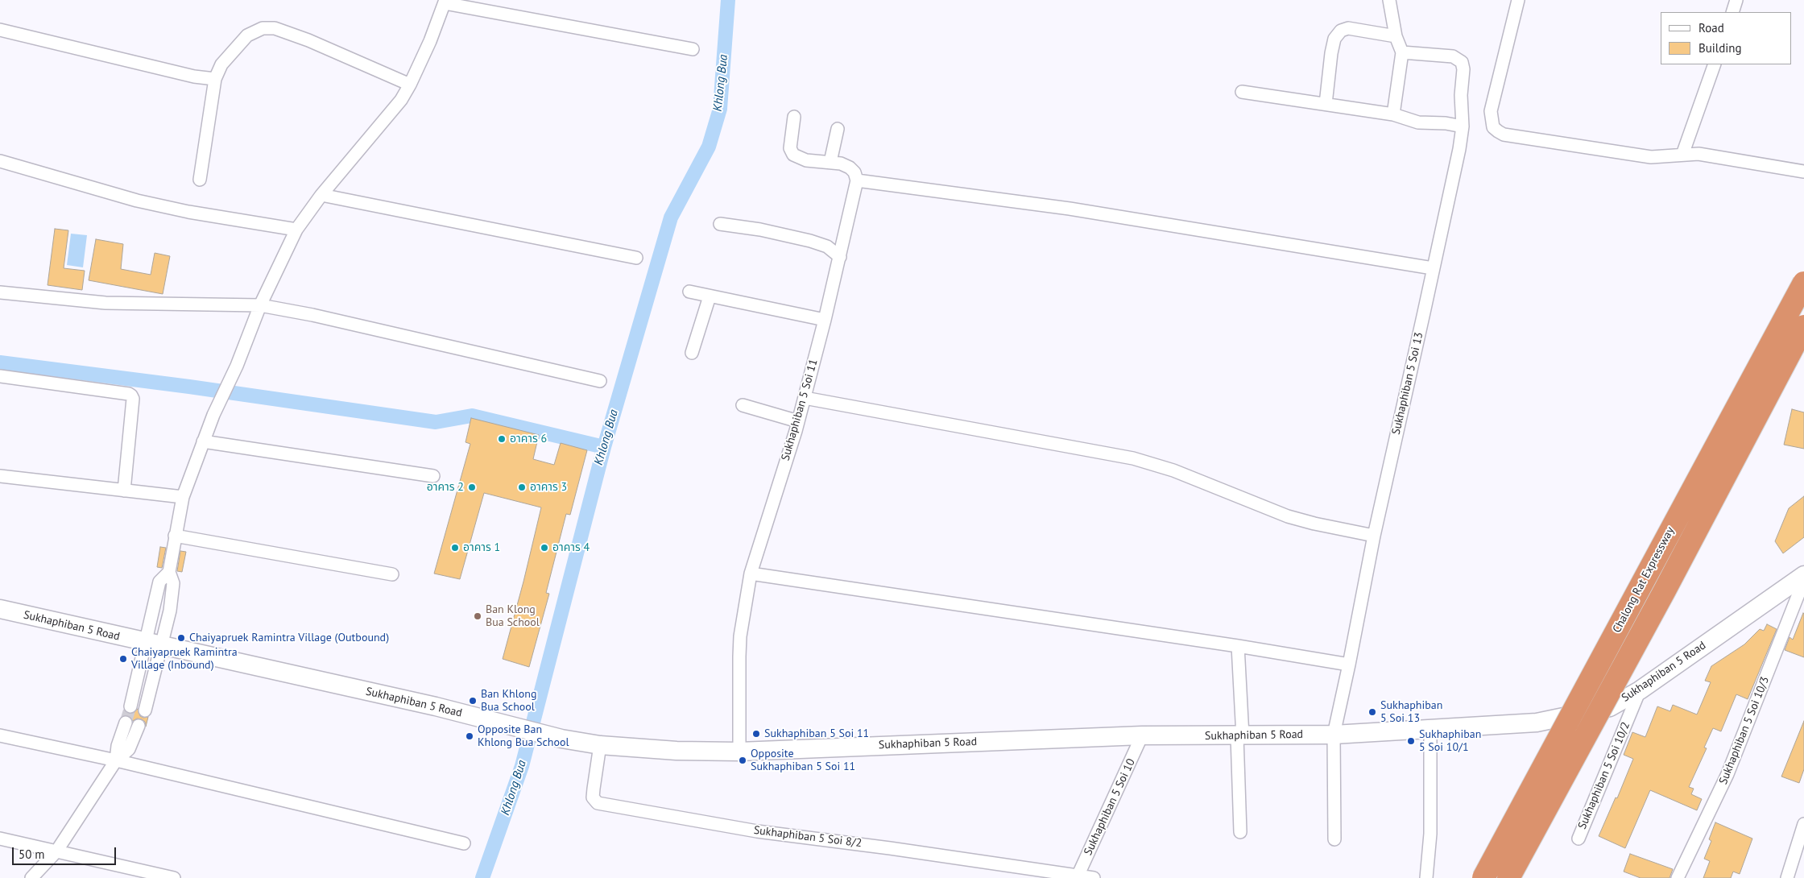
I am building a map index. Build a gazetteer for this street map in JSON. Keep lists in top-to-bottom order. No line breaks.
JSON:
{"streets":{"highway":["Chalong Rat Expressway"],"street":["Sukhaphiban 5 Soi 13","Sukhaphiban 5 Soi 11","Sukhaphiban 5 Road","Sukhaphiban 5 Soi 10/3","Sukhaphiban 5 Soi 10/2","Sukhaphiban 5 Soi 10","Sukhaphiban 5 Soi 8/2"]},"crossings":[["Sukhaphiban 5 Soi 13","Sukhaphiban 5 Road"],["Sukhaphiban 5 Soi 11","Sukhaphiban 5 Road"],["Sukhaphiban 5 Road","Sukhaphiban 5 Soi 10/2"],["Sukhaphiban 5 Road","Sukhaphiban 5 Soi 10"],["Sukhaphiban 5 Road","Sukhaphiban 5 Soi 8/2"],["Sukhaphiban 5 Soi 10","Sukhaphiban 5 Soi 8/2"]],"water":["Khlong Bua"],"places":["อาคาร 6","อาคาร 2","อาคาร 3","อาคาร 1","อาคาร 4","Ban Klong Bua School","Chaiyapruek Ramintra Village (Outbound)","Chaiyapruek Ramintra Village (Inbound)","Ban Khlong Bua School","Sukhaphiban 5 Soi 13","Sukhaphiban 5 Soi 11","Opposite Ban Khlong Bua School","Sukhaphiban 5 Soi 10/1","Opposite Sukhaphiban 5 Soi 11"],"legend":["Road","Building"],"scale_bar":"50 m"}
